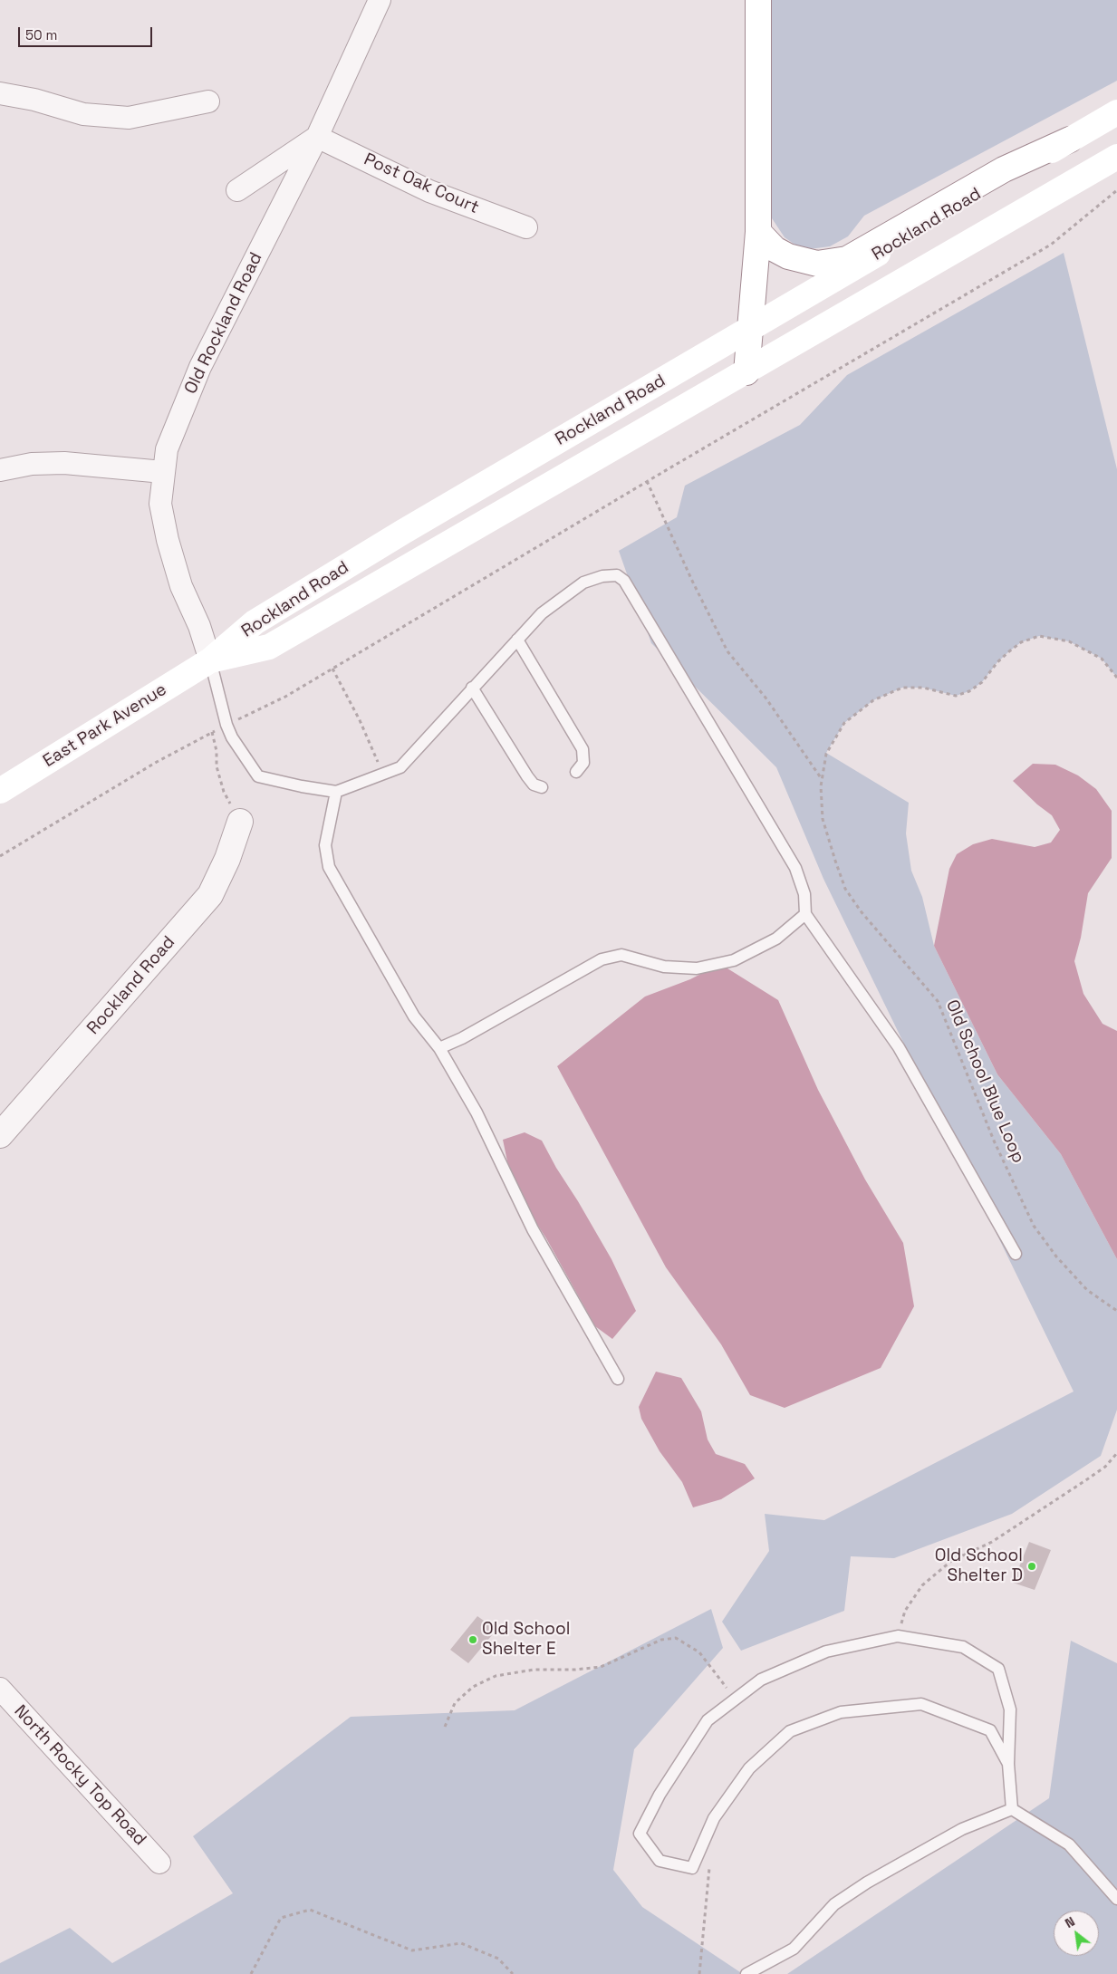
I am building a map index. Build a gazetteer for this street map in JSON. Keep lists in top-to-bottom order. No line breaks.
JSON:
{"streets":{"main road":["Rockland Road","East Park Avenue"],"street":["Post Oak Court","Old Rockland Road","North Rocky Top Road"],"path":["Old School Blue Loop"]},"crossings":[["Post Oak Court","Old Rockland Road"],["Rockland Road","Old Rockland Road"],["Rockland Road","East Park Avenue"],["Old Rockland Road","East Park Avenue"]],"places":["Old School Shelter D","Old School Shelter E"],"scale_bar":"50 m","north":"top left"}
